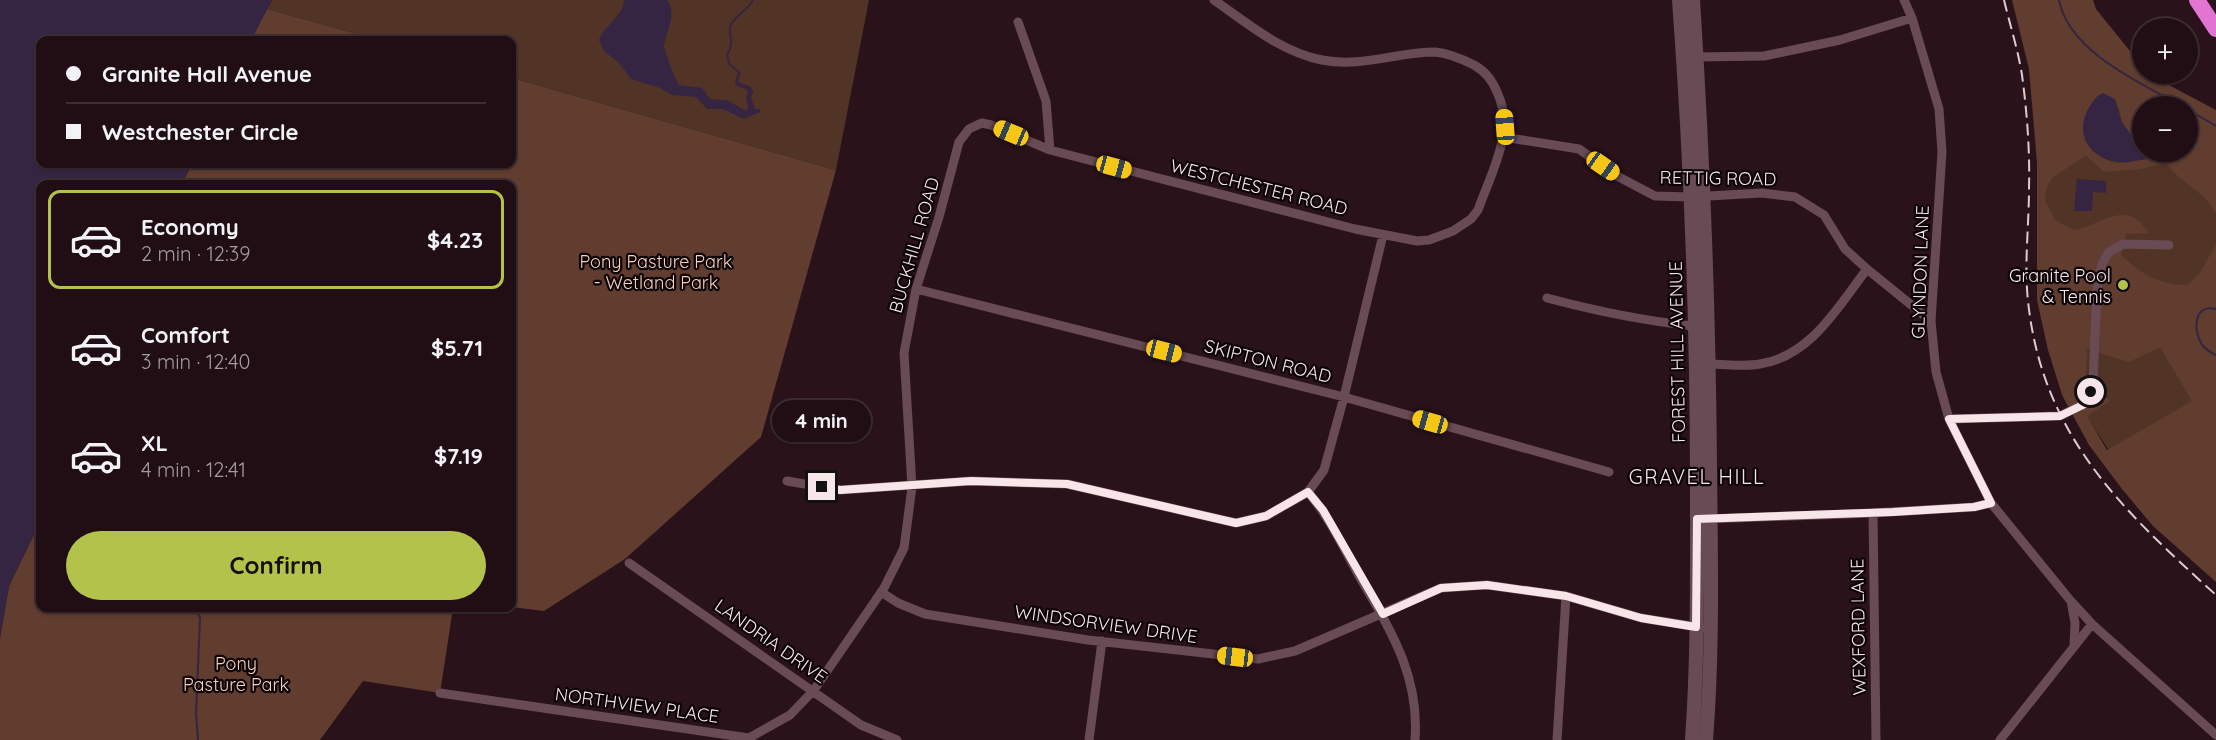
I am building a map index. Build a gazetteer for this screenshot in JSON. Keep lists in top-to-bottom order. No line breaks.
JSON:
{"streets":{"main road":["FOREST HILL AVENUE"],"street":["RETTIG ROAD","WESTCHESTER ROAD","BUCKHILL ROAD","GLYNDON LANE","SKIPTON ROAD","WINDSORVIEW DRIVE","WEXFORD LANE","LANDRIA DRIVE","NORTHVIEW PLACE"]},"crossings":[["RETTIG ROAD","WESTCHESTER ROAD"],["RETTIG ROAD","GLYNDON LANE"],["RETTIG ROAD","FOREST HILL AVENUE"],["WESTCHESTER ROAD","BUCKHILL ROAD"],["BUCKHILL ROAD","SKIPTON ROAD"],["BUCKHILL ROAD","WINDSORVIEW DRIVE"],["BUCKHILL ROAD","LANDRIA DRIVE"],["BUCKHILL ROAD","NORTHVIEW PLACE"],["FOREST HILL AVENUE","WINDSORVIEW DRIVE"],["LANDRIA DRIVE","NORTHVIEW PLACE"]],"districts":["GRAVEL HILL"],"parks":["Pony Pasture Park - Wetland Park","Pony Pasture Park"],"places":["Granite Pool & Tennis"],"page":{"map_buttons":["+","−"],"banner":["Granite Hall Avenue","Westchester Circle"],"list":[{"name":"Economy","note":"2 min · 12:39","value":"$4.23"},{"name":"Comfort","note":"3 min · 12:40","value":"$5.71"},{"name":"XL","note":"4 min · 12:41","value":"$7.19"}],"bubble":"4 min","buttons":"Confirm"}}
